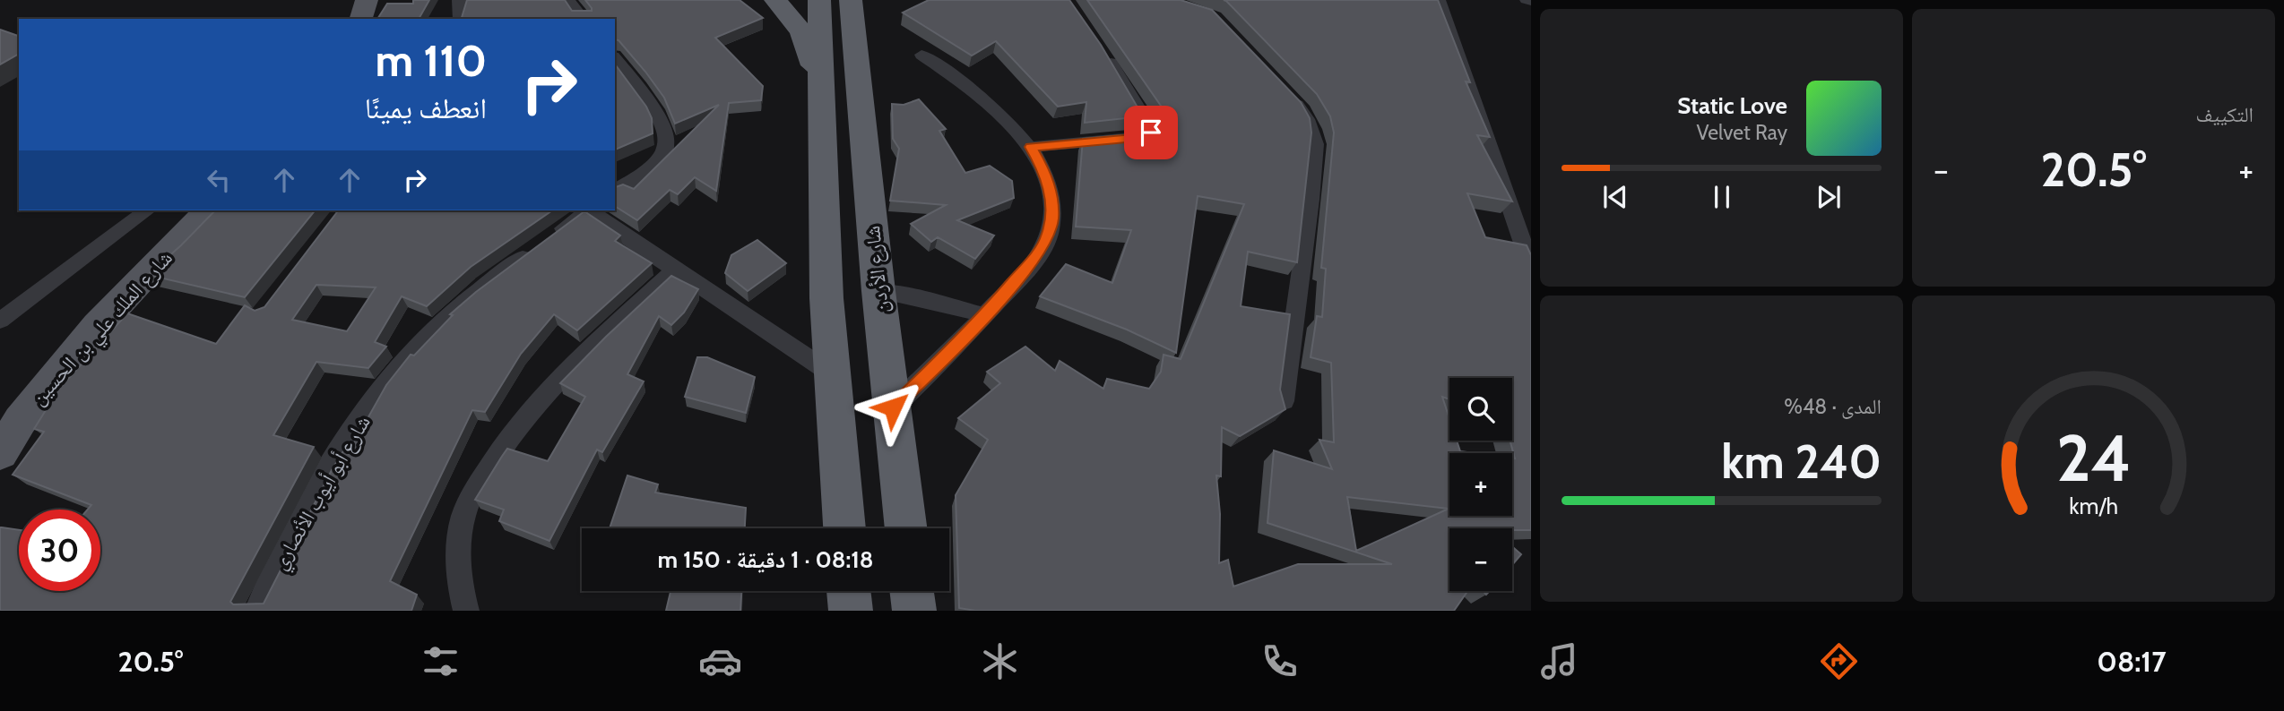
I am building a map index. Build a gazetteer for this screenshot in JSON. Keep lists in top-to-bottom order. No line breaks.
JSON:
{"streets":{"highway":["شارع الأردن"],"main road":["شارع الملك علي بن الحسين"],"street":["شارع أبو أيوب الأنصاري"]},"page":{"tile":["التكييف",["المدى · 48%","240 km"]],"turn":["110 m","انعطف يمينًا"],"song":["Static Love","Velvet Ray"],"heat":["−","20.5°","+"],"map_buttons":["+","−"],"limit":"30","trip":"08:18 · 1 دقيقة · 150 m","tabs":["08:17","20.5°"],"gauge":["24","km/h"]}}
